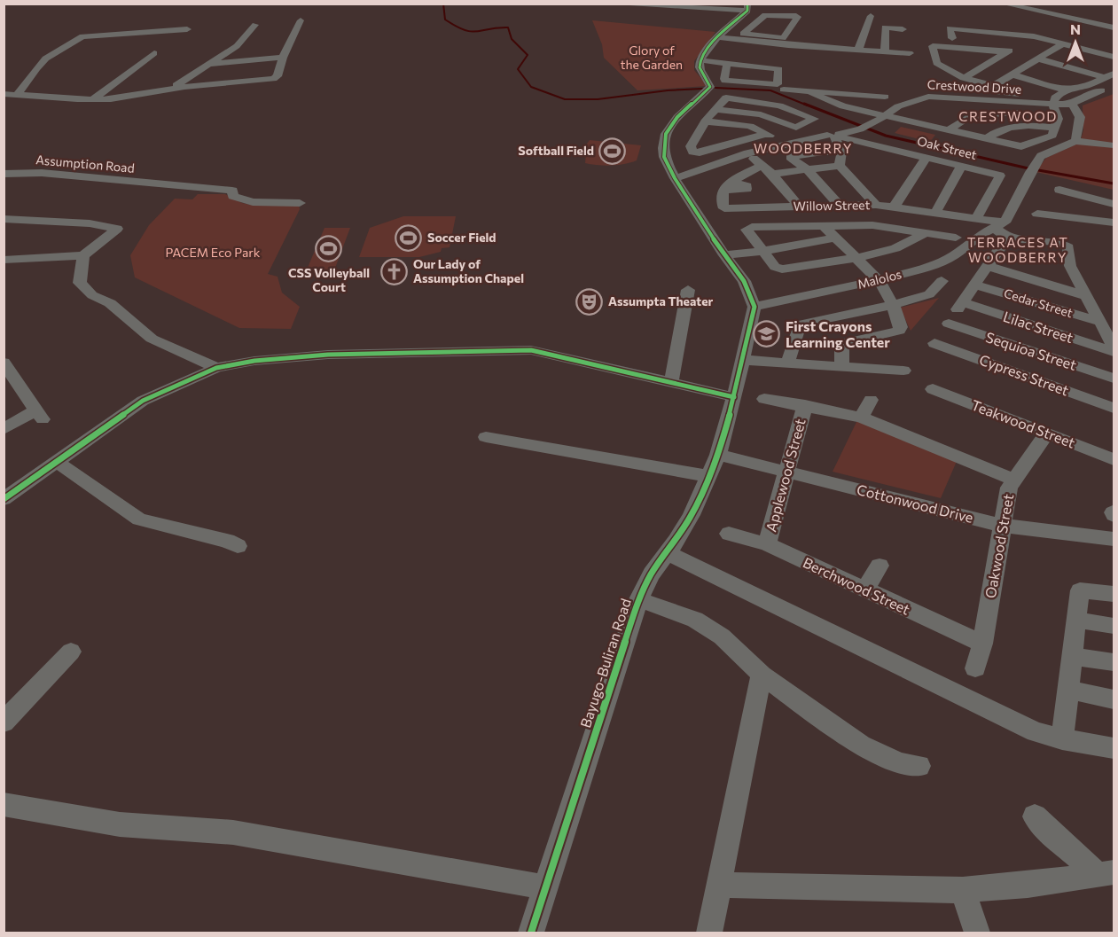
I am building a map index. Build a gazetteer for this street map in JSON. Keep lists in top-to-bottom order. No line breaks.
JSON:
{"streets":{"street":["Crestwood Drive","Oak Street","Assumption Road","Willow Street","Malolos","Cedar Street","Lilac Street","Sequioa Street","Cypress Street","Teakwood Street","Applewood Street","Cottonwood Drive","Oakwood Street","Berchwood Street","Bayugo-Buliran Road"]},"crossings":[["Crestwood Drive","Oak Street"],["Oak Street","Willow Street"],["Willow Street","Malolos"],["Malolos","Bayugo-Buliran Road"],["Sequioa Street","Cypress Street"],["Teakwood Street","Oakwood Street"],["Applewood Street","Cottonwood Drive"],["Applewood Street","Berchwood Street"],["Cottonwood Drive","Oakwood Street"],["Cottonwood Drive","Bayugo-Buliran Road"],["Oakwood Street","Berchwood Street"]],"districts":["CRESTWOOD","WOODBERRY","TERRACES AT WOODBERRY"],"parks":["Glory of the Garden","PACEM Eco Park"],"places":{"sports":["Softball Field","Soccer Field","CSS Volleyball Court"],"church":["Our Lady of Assumption Chapel"],"theatre":["Assumpta Theater"],"school or university":["First Crayons Learning Center"]},"north":"top"}
